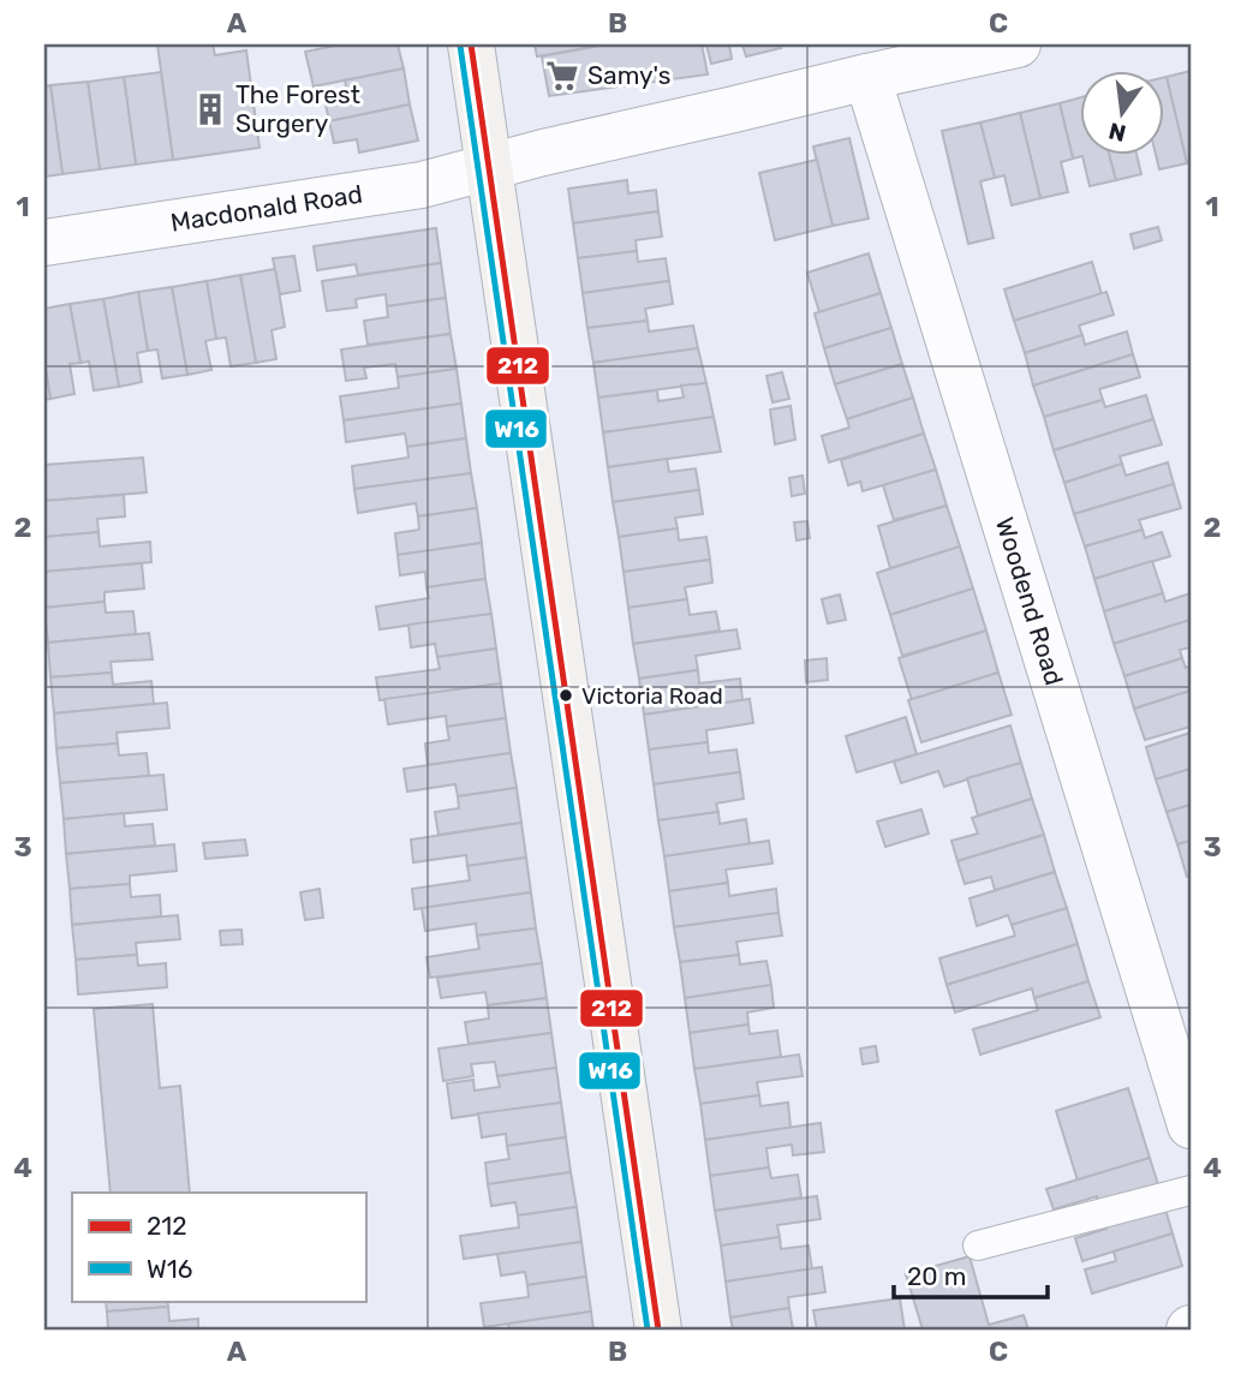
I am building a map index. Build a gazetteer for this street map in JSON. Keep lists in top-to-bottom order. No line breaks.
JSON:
{"streets":{"street":["Macdonald Road","Woodend Road"]},"places":{"supermarket":["Samy's"],"building":["The Forest Surgery"],"other":["Victoria Road"]},"lines":["transit line 212","transit line W16"],"legend":["212","W16"],"scale_bar":"20 m","north":"bottom","grid":{"columns":["A","B","C"],"rows":["1","2","3","4"]}}
